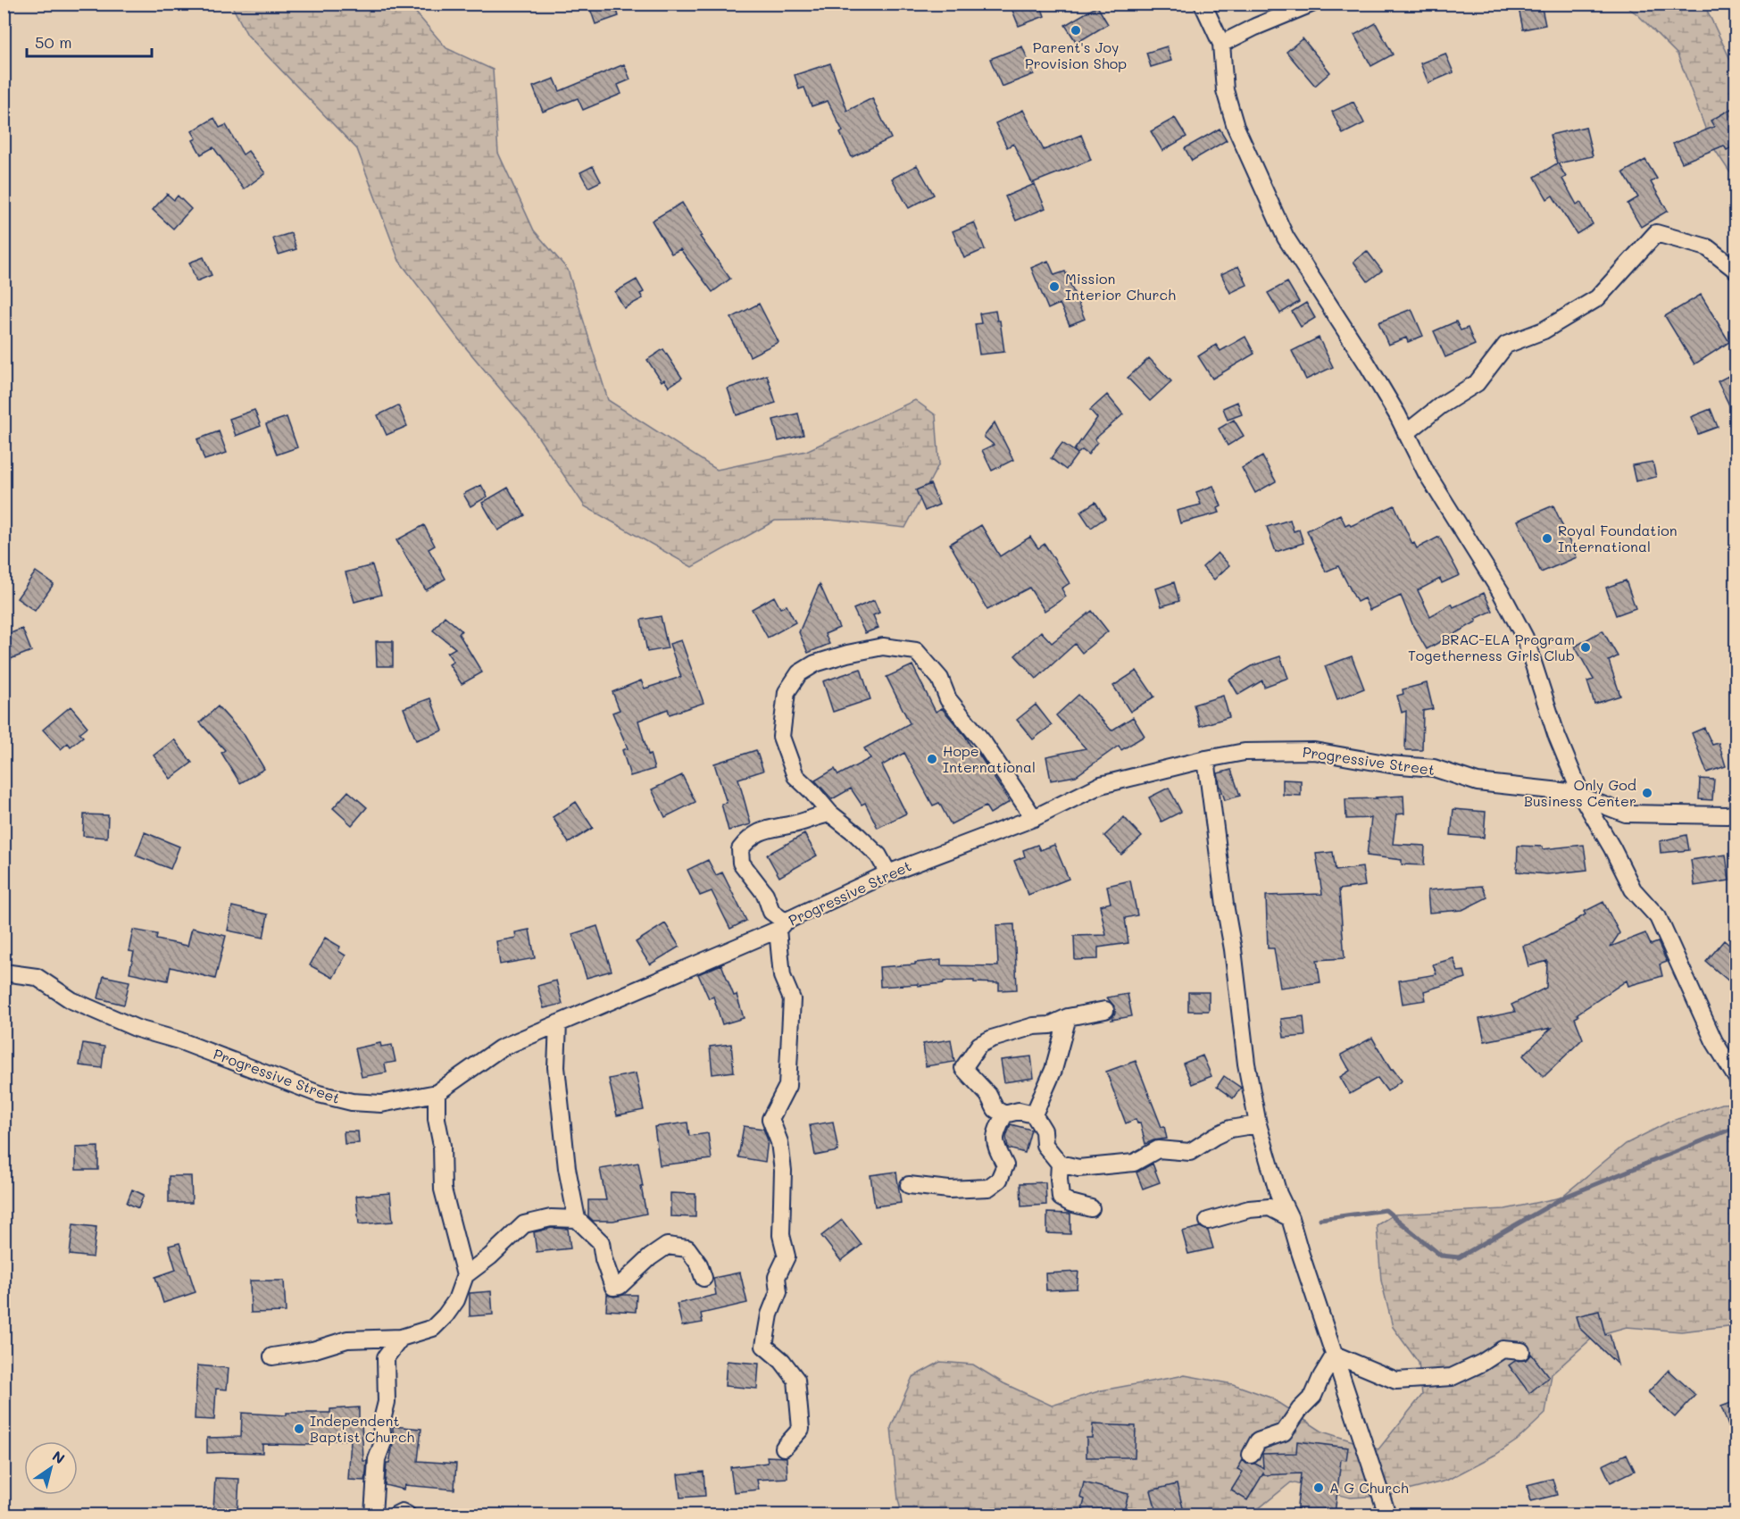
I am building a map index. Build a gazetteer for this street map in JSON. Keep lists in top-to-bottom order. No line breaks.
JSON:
{"streets":{"street":["Progressive Street"]},"places":["Parent's Joy Provision Shop","Mission Interior Church","Royal Foundation International","BRAC-ELA Program Togetherness Girls Club","Hope International","Only God Business Center","Independent Baptist Church","A G Church"],"scale_bar":"50 m","north":"top right"}
